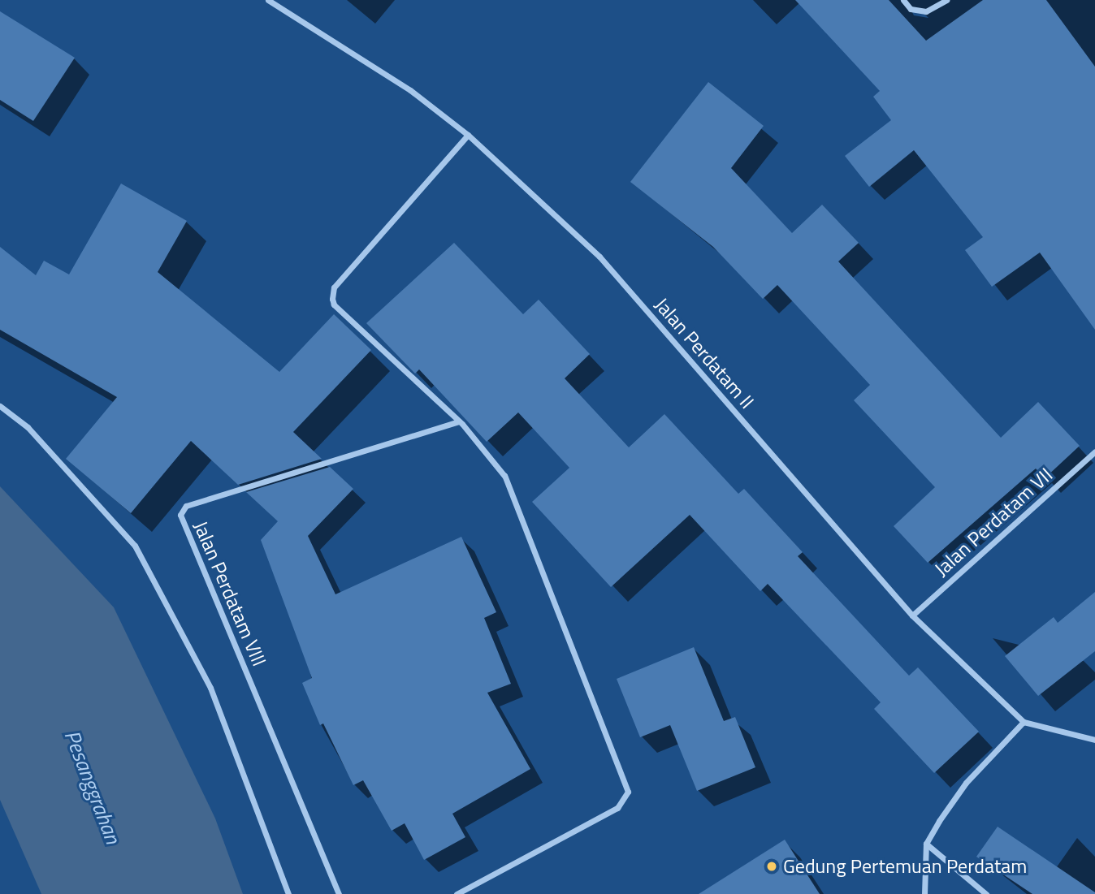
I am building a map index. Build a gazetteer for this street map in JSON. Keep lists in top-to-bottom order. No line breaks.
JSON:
{"streets":{"street":["Jalan Perdatam II","Jalan Perdatam VII","Jalan Perdatam VIII"]},"crossings":[["Jalan Perdatam II","Jalan Perdatam VII"]],"water":["Pesanggrahan"],"places":["Gedung Pertemuan Perdatam"]}
